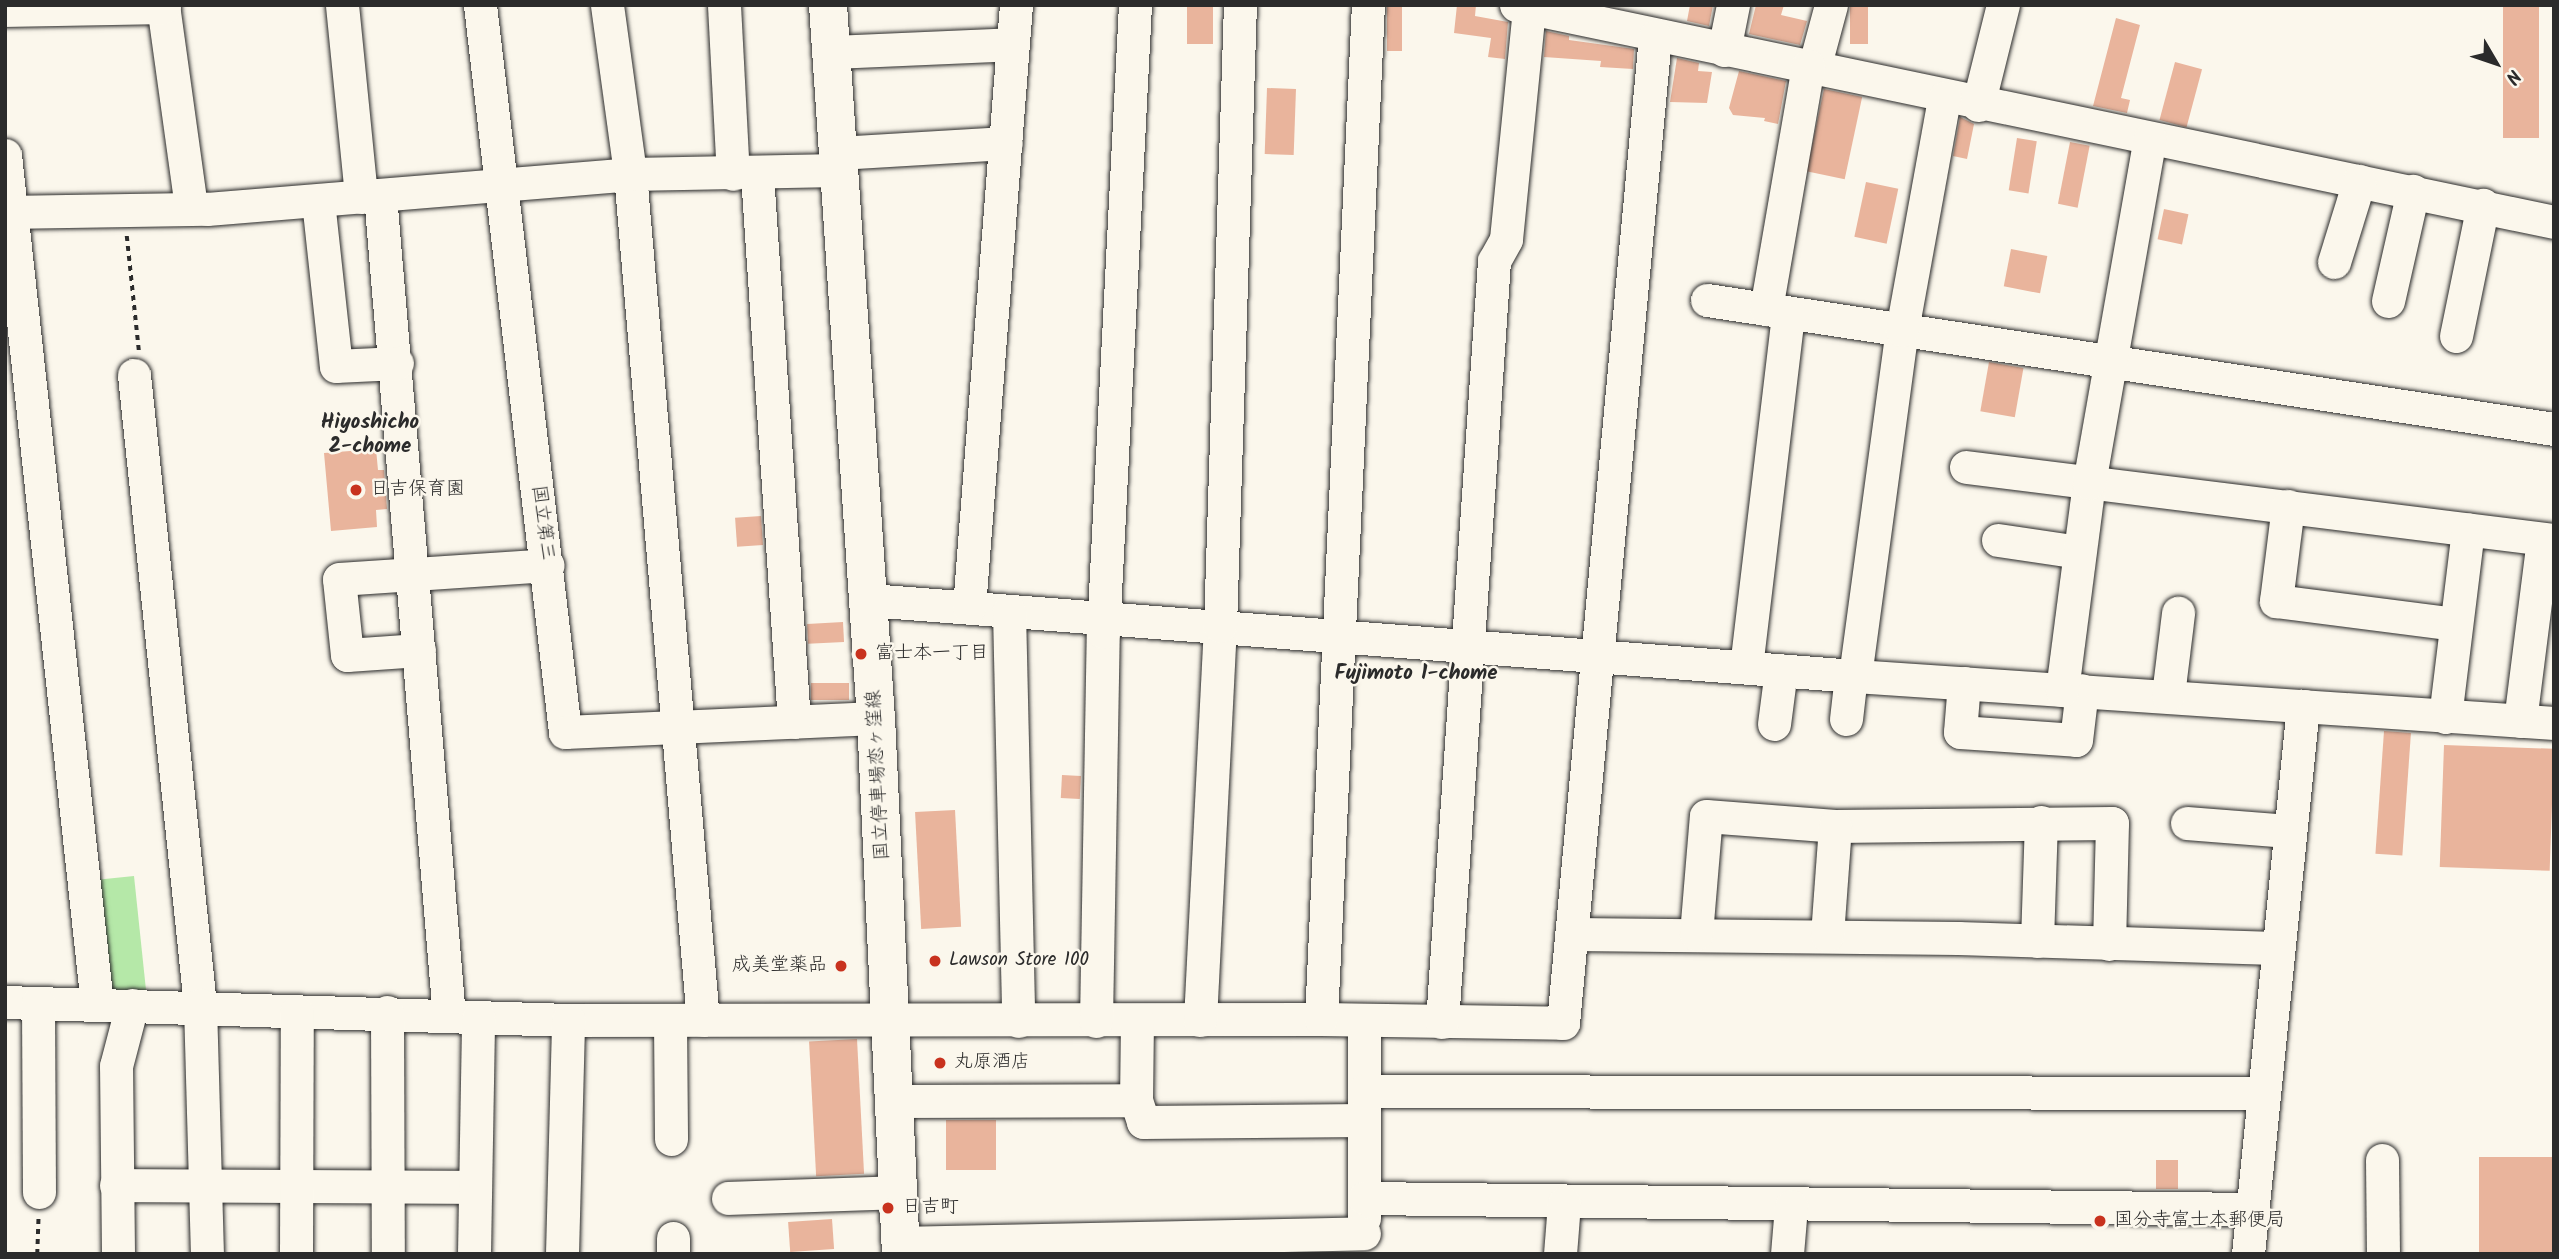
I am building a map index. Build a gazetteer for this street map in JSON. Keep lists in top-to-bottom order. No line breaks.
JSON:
{"streets":{"main road":["国立停車場恋ヶ窪線"],"street":["国立第三"]},"crossings":[["国立第三","国立停車場恋ヶ窪線"]],"districts":["Hiyoshicho 2-chome","Fujimoto 1-chome"],"places":["日吉保育園","富士本一丁目","Lawson Store 100","成美堂薬品","丸原酒店","日吉町","国分寺富士本郵便局"],"north":"bottom right"}
